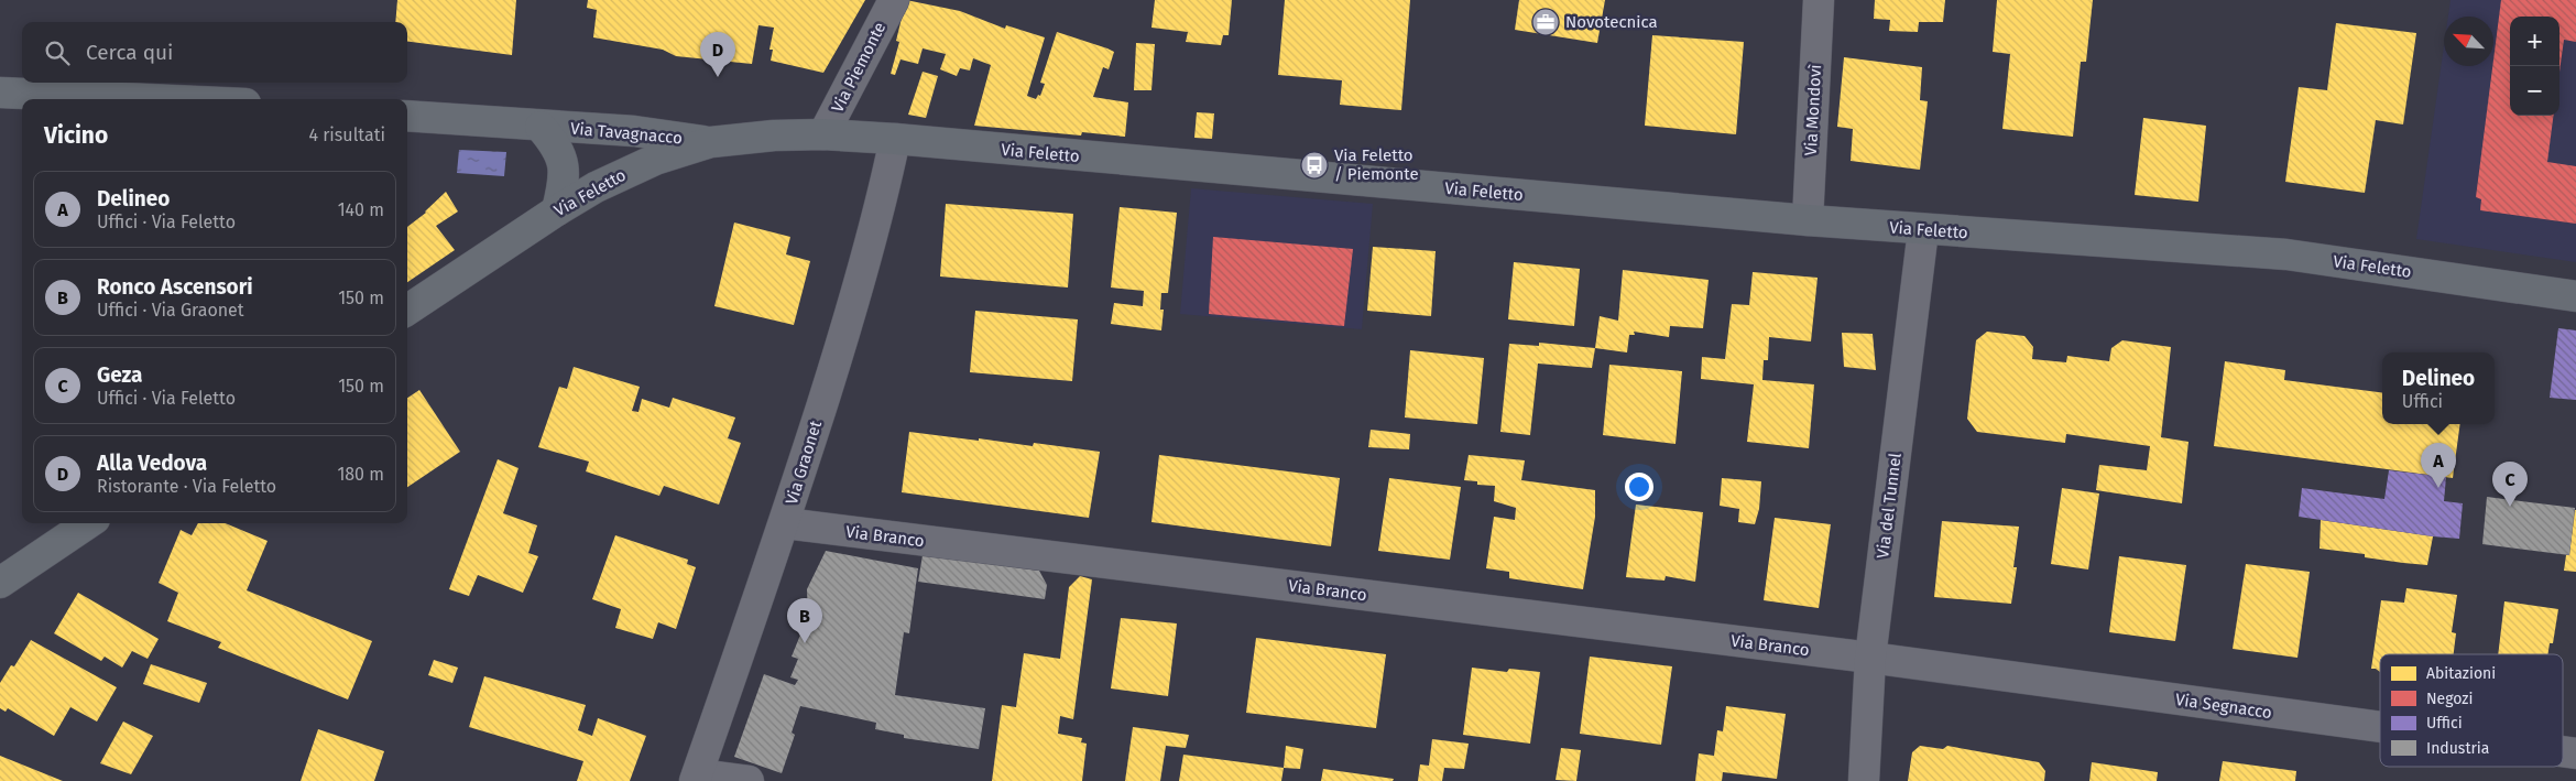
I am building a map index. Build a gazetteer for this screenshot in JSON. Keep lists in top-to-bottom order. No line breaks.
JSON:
{"streets":{"street":["Via Piemonte","Via Mondovì","Via Tavagnacco","Via Feletto","Via Graonet","Via del Tunnel","Via Branco","Via Segnacco"]},"crossings":[["Via Piemonte","Via Feletto"],["Via Mondovì","Via Feletto"],["Via Tavagnacco","Via Feletto"],["Via Feletto","Via Graonet"],["Via Feletto","Via del Tunnel"],["Via Graonet","Via Branco"],["Via del Tunnel","Via Branco"],["Via del Tunnel","Via Segnacco"],["Via Branco","Via Segnacco"]],"places":{"office":["Novotecnica"],"bus stop":["Via Feletto / Piemonte"]},"legend":["Abitazioni","Negozi","Uffici","Industria"],"north":"top left","page":{"map_buttons":["+","−"],"search":"Cerca qui","pins":["D","A","C","B"],"heading":["Vicino","4 risultati"],"list":[{"mark":"A","name":"Delineo","note":"Uffici · Via Feletto","value":"140 m"},{"mark":"B","name":"Ronco Ascensori","note":"Uffici · Via Graonet","value":"150 m"},{"mark":"C","name":"Geza","note":"Uffici · Via Feletto","value":"150 m"},{"mark":"D","name":"Alla Vedova","note":"Ristorante · Via Feletto","value":"180 m"}],"popup":["Delineo","Uffici"]}}
